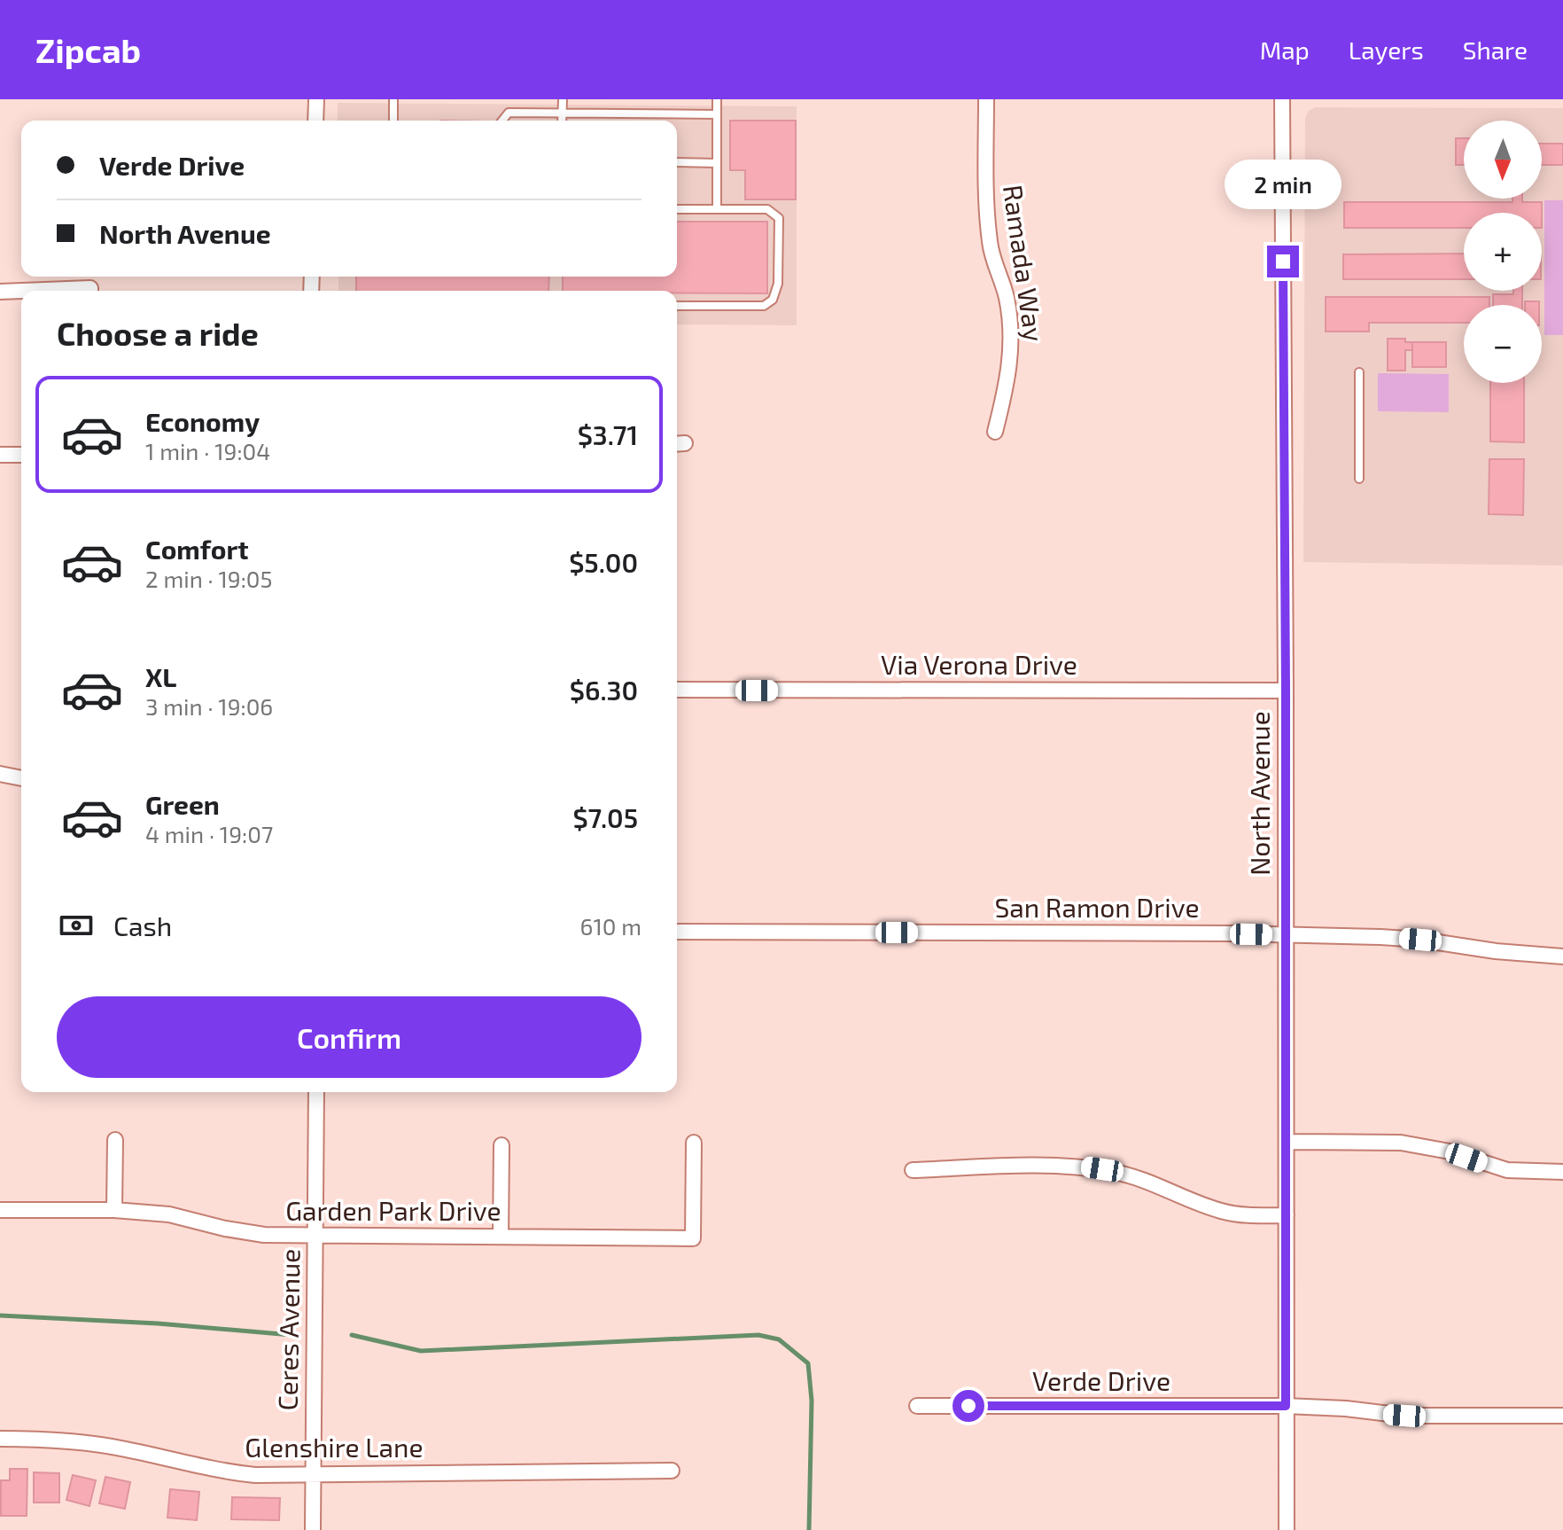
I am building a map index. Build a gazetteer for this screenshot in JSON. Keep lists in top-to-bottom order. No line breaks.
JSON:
{"streets":{"street":["Ramada Way","Via Verona Drive","North Avenue","San Ramon Drive","Garden Park Drive","Ceres Avenue","Verde Drive","Glenshire Lane"]},"crossings":[["Via Verona Drive","North Avenue"],["North Avenue","San Ramon Drive"],["North Avenue","Verde Drive"],["Garden Park Drive","Ceres Avenue"],["Ceres Avenue","Glenshire Lane"]],"north":"bottom","page":{"header":"Zipcab","nav":["Map","Layers","Share"],"map_buttons":["+","−"],"banner":["Verde Drive","North Avenue"],"bubble":"2 min","heading":"Choose a ride","list":[{"name":"Economy","note":"1 min · 19:04","value":"$3.71"},{"name":"Comfort","note":"2 min · 19:05","value":"$5.00"},{"name":"XL","note":"3 min · 19:06","value":"$6.30"},{"name":"Green","note":"4 min · 19:07","value":"$7.05"}],"pay":["Cash","610 m"],"buttons":"Confirm"}}
